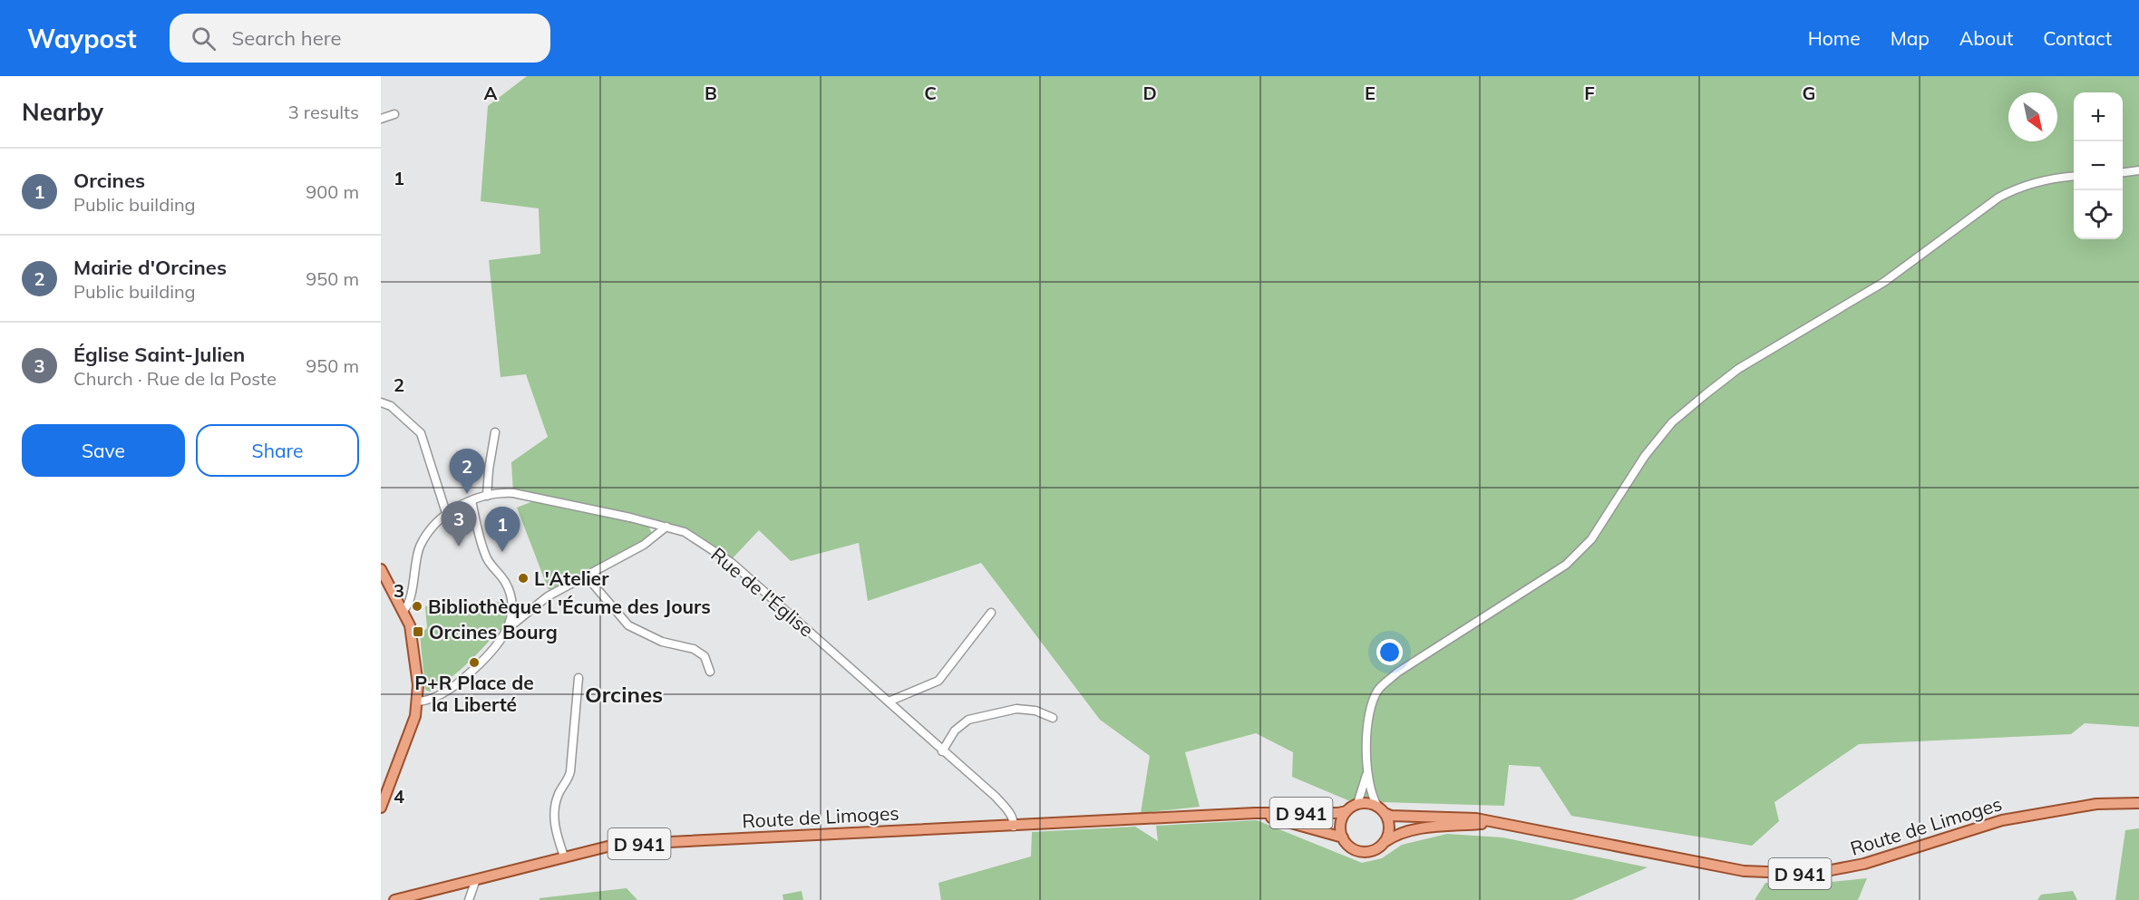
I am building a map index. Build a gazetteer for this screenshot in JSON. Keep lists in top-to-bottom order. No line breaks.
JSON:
{"streets":{"main road":["D 941","Route de Limoges"],"street":["Rue de l'Église"]},"crossings":[["Rue de l'Église","Route de Limoges"]],"districts":["Orcines"],"places":{"other":["L'Atelier","Bibliothèque L'Écume des Jours","P+R Place de la Liberté"],"transit":["Orcines Bourg"]},"north":"bottom right","page":{"header":"Waypost","search":"Search here","nav":["Home","Map","About","Contact"],"heading":["Nearby","3 results"],"map_buttons":["+","−"],"list":[{"mark":"1","name":"Orcines","note":"Public building","value":"900 m"},{"mark":"2","name":"Mairie d'Orcines","note":"Public building","value":"950 m"},{"mark":"3","name":"Église Saint-Julien","note":"Church · Rue de la Poste","value":"950 m"}],"buttons":["Save","Share"],"pins":["2","3","1"]},"grid":{"columns":["A","B","C","D","E","F","G"],"rows":["1","2","3","4"]}}
